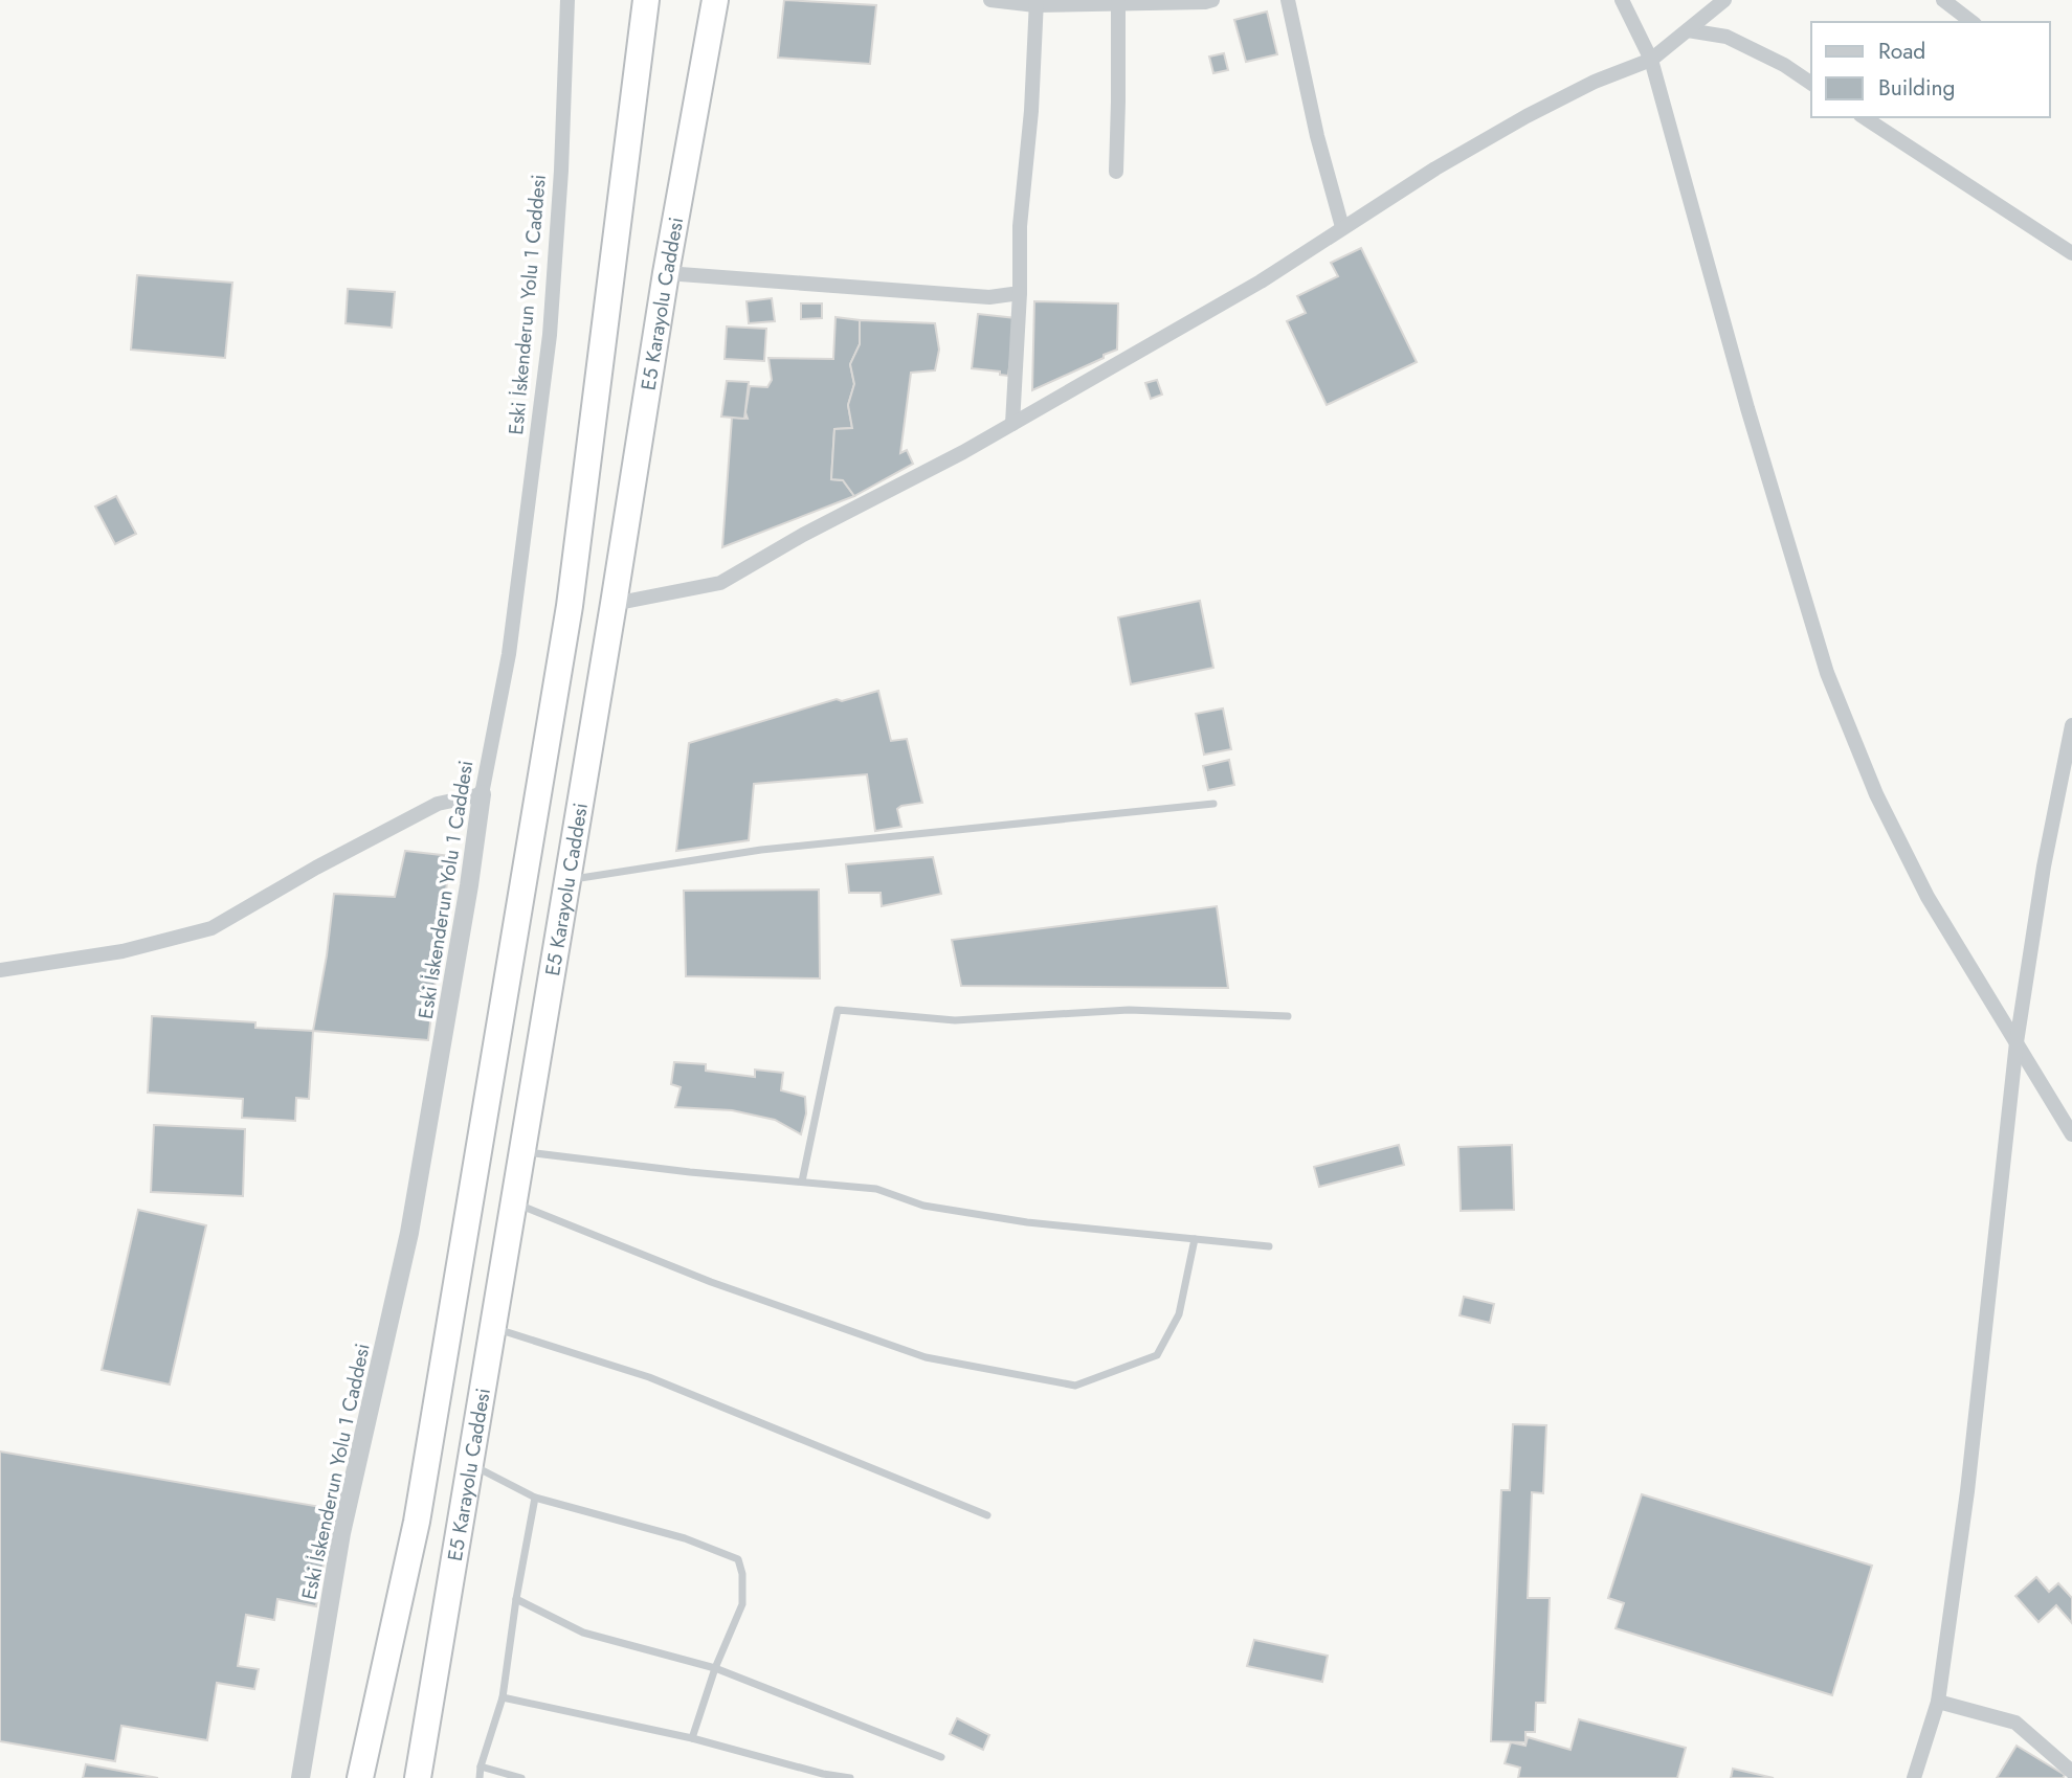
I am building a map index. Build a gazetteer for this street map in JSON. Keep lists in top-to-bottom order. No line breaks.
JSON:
{"streets":{"highway":["E5 Karayolu Caddesi"],"street":["Eski İskenderun Yolu 1 Caddesi"]},"legend":["Road","Building"]}
